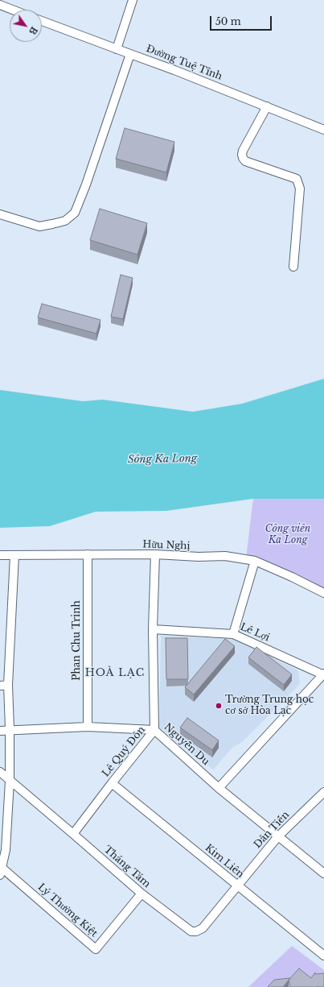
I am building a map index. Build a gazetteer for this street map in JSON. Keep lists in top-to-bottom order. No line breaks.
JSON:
{"streets":{"street":["Đường Tuệ Tĩnh","Hữu Nghị","Lê Lợi","Phan Chu Trinh","Nguyễn Du","Lê Quý Đôn","Dân Tiến","Kim Liên","Tháng Tám","Lý Thường Kiệt"]},"crossings":[["Hữu Nghị","Phan Chu Trinh"],["Hữu Nghị","Lê Quý Đôn"],["Lê Lợi","Lê Quý Đôn"],["Phan Chu Trinh","Nguyễn Du"],["Nguyễn Du","Lê Quý Đôn"],["Nguyễn Du","Dân Tiến"],["Lê Quý Đôn","Kim Liên"],["Lê Quý Đôn","Tháng Tám"],["Dân Tiến","Kim Liên"],["Dân Tiến","Tháng Tám"],["Kim Liên","Tháng Tám"],["Tháng Tám","Lý Thường Kiệt"]],"districts":["HOÀ LẠC"],"water":["Sông Ka Long"],"parks":["Công viên Ka Long"],"places":["Trường Trung học cơ sở Hòa Lạc"],"scale_bar":"50 m","north":"bottom right"}
